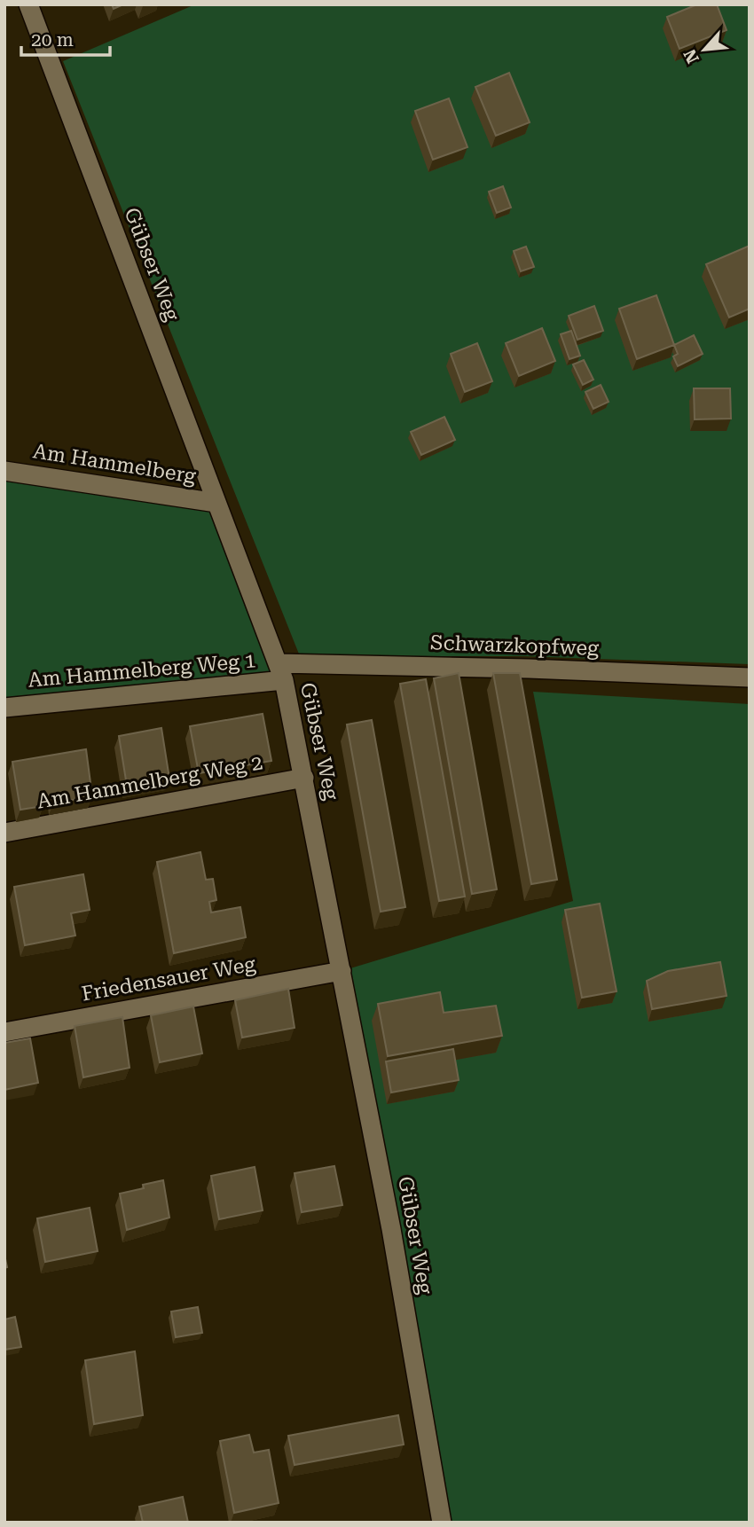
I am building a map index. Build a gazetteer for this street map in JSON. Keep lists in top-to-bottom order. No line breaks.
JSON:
{"streets":{"street":["Gübser Weg","Am Hammelberg","Schwarzkopfweg","Am Hammelberg Weg 1","Am Hammelberg Weg 2","Friedensauer Weg"]},"crossings":[["Gübser Weg","Am Hammelberg"],["Gübser Weg","Schwarzkopfweg"],["Gübser Weg","Am Hammelberg Weg 1"],["Gübser Weg","Am Hammelberg Weg 2"],["Gübser Weg","Friedensauer Weg"],["Schwarzkopfweg","Am Hammelberg Weg 1"]],"scale_bar":"20 m","north":"bottom left"}
